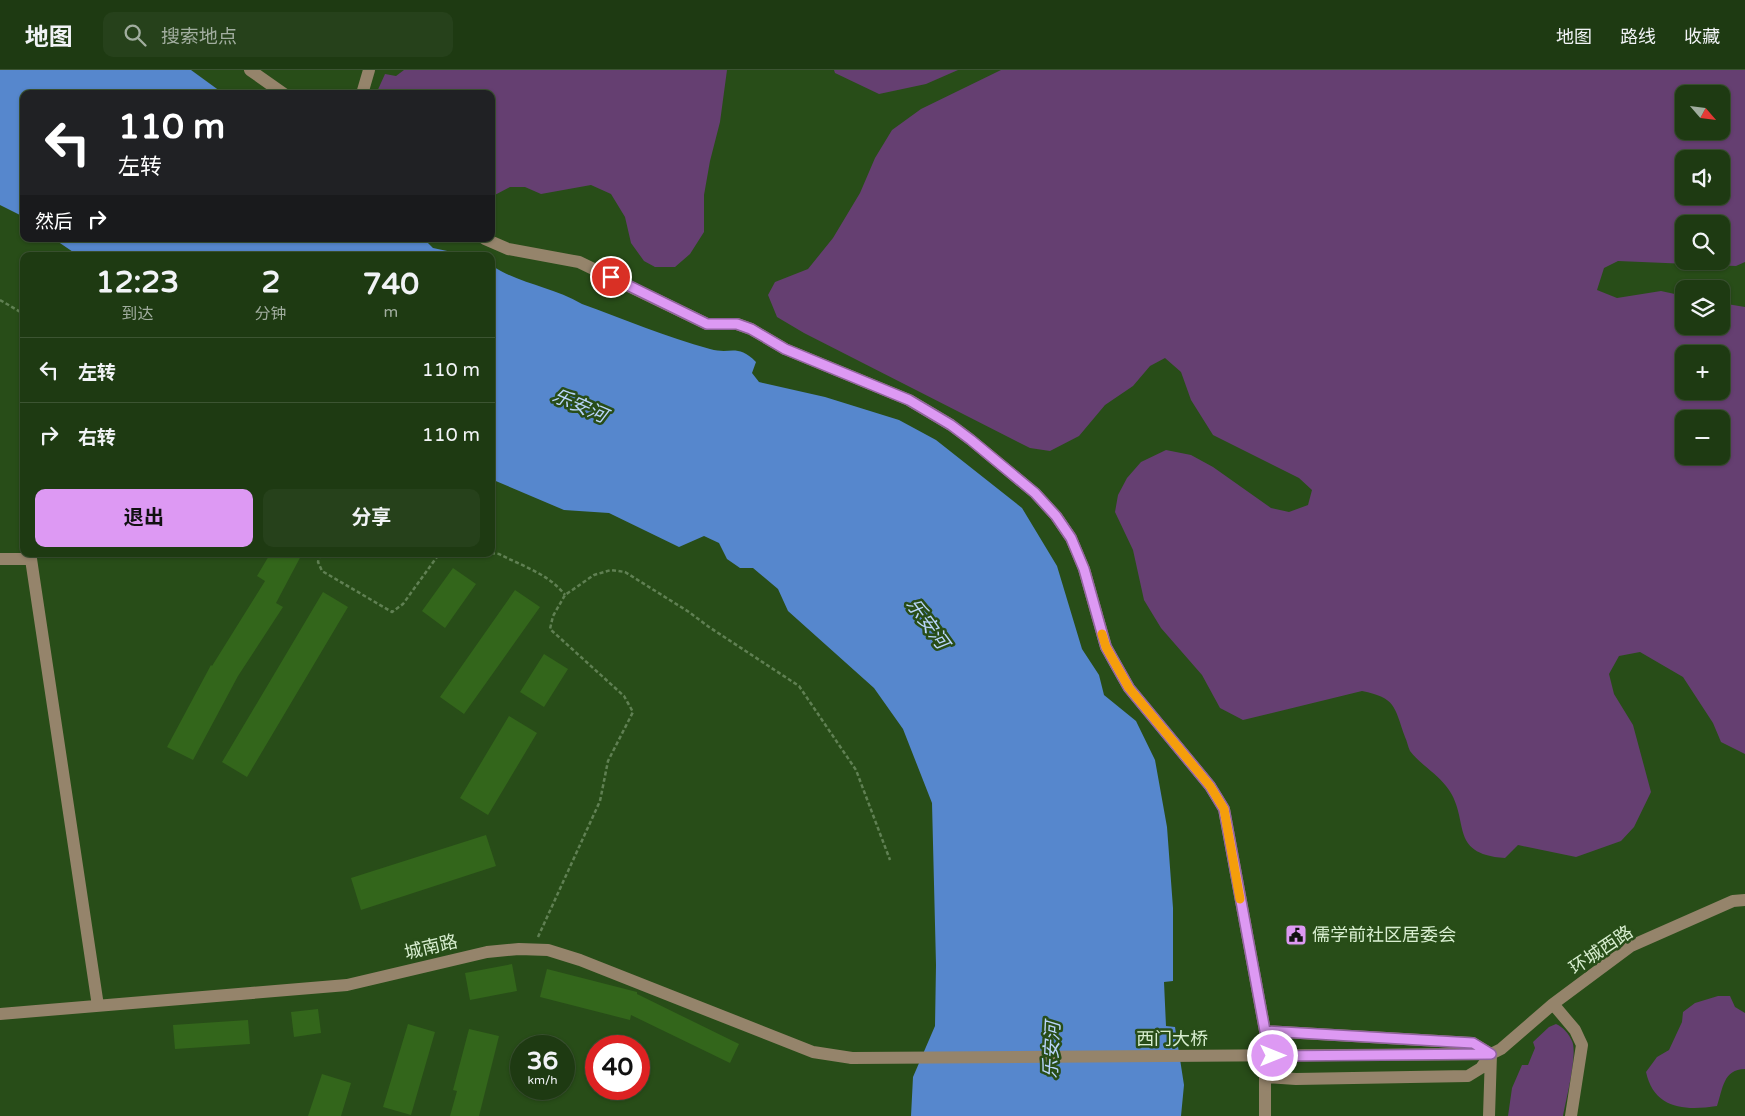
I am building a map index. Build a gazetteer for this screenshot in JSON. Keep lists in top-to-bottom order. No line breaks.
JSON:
{"streets":{"street":["城南路","环城西路","西门大桥"]},"crossings":[["城南路","西门大桥"],["环城西路","西门大桥"]],"water":["乐安河"],"places":{"public building":["儒学前社区居委会"]},"north":"bottom right","page":{"header":"地图","search":"搜索地点","nav":["地图","路线","收藏"],"map_buttons":["+","−"],"turn":["110 m","左转"],"then":"然后","eta":["12:23","到达","2","分钟","740","m"],"list":[{"name":"左转","value":"110 m"},{"name":"右转","value":"110 m"}],"buttons":["退出","分享"],"speed":"36 km/h","limit":"40"}}
